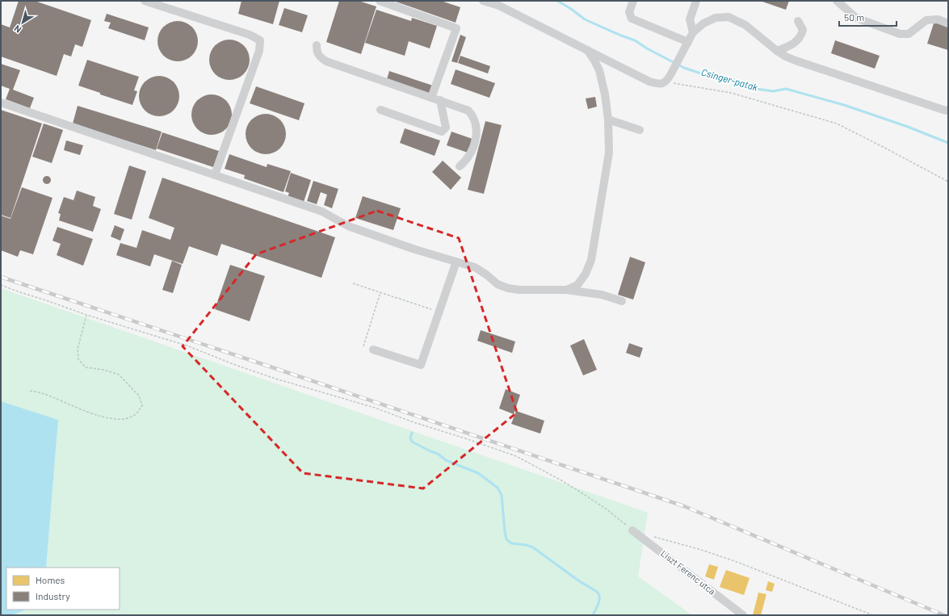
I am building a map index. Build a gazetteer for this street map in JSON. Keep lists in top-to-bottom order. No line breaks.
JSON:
{"streets":{"street":["Liszt Ferenc utca"]},"water":["Csinger-patak"],"legend":["Homes","Industry"],"scale_bar":"50 m","north":"bottom left"}
